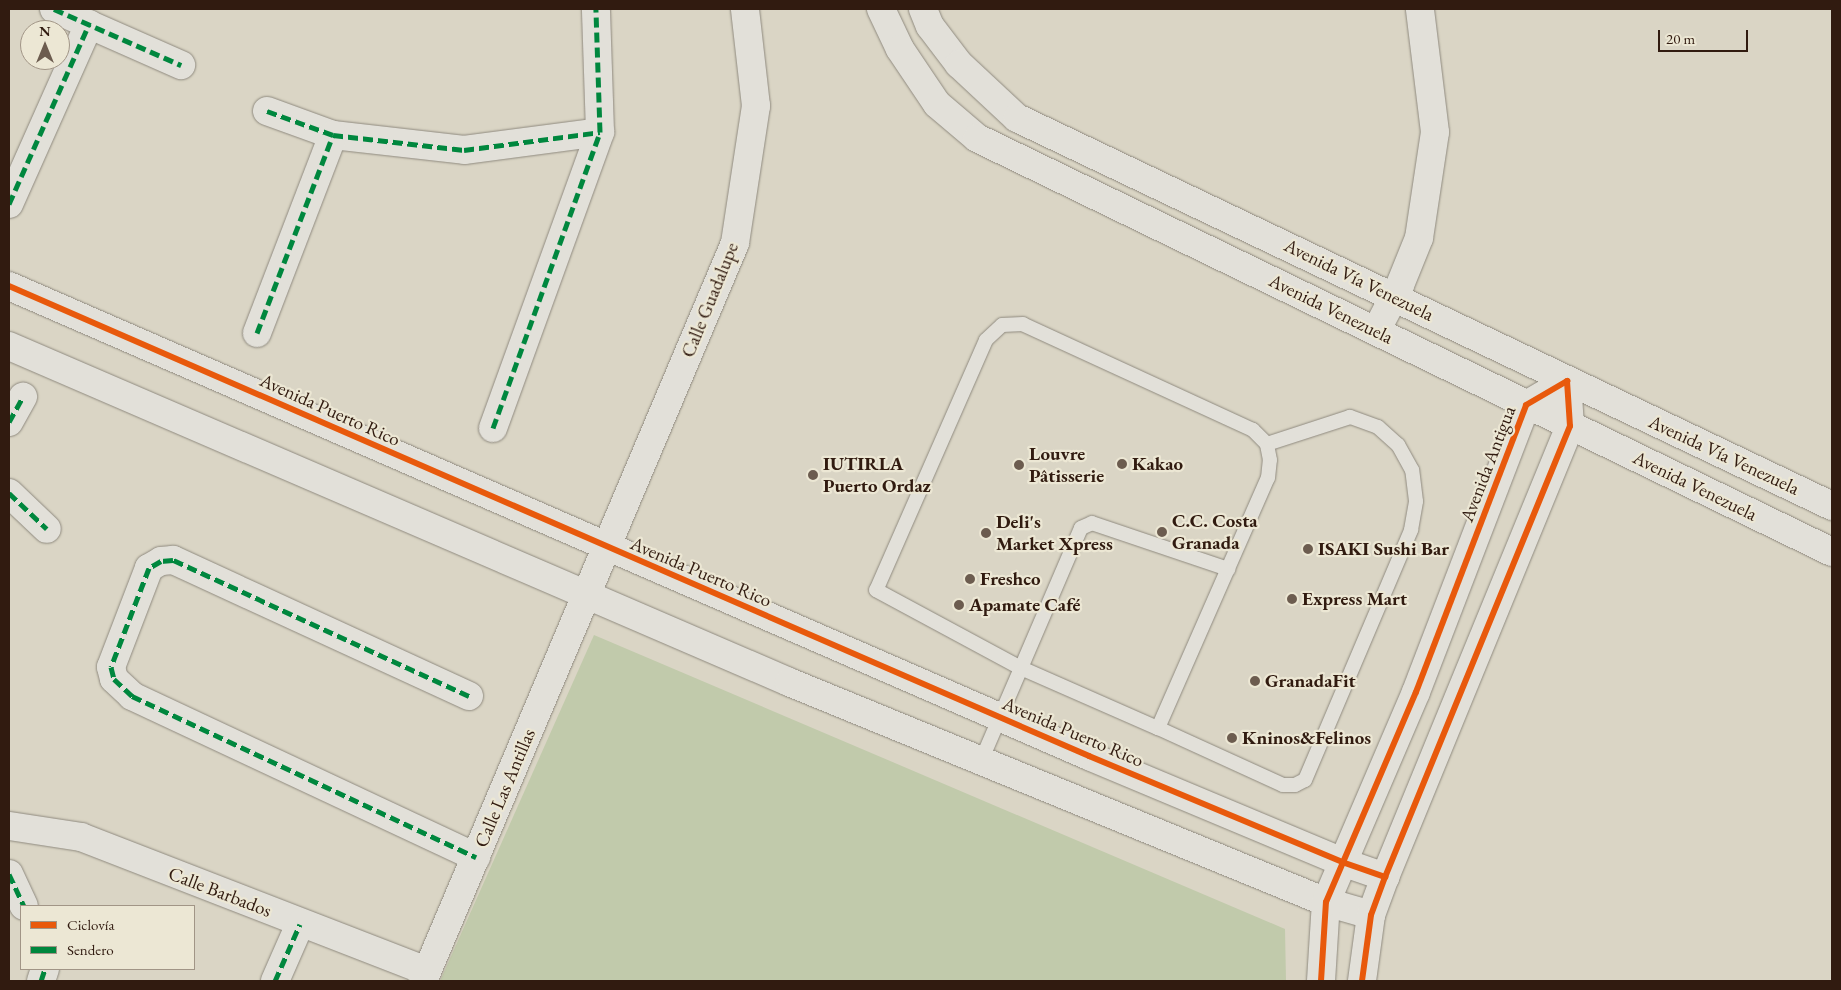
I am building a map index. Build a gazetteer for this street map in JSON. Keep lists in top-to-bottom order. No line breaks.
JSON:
{"streets":{"street":["Avenida Vía Venezuela","Calle Guadalupe","Avenida Venezuela","Avenida Puerto Rico","Avenida Antigua","Calle Las Antillas","Calle Barbados"]},"crossings":[["Avenida Vía Venezuela","Avenida Antigua"],["Calle Guadalupe","Avenida Puerto Rico"],["Calle Guadalupe","Calle Las Antillas"],["Avenida Venezuela","Avenida Antigua"],["Avenida Puerto Rico","Avenida Antigua"],["Calle Las Antillas","Calle Barbados"]],"places":["Kakao","Louvre Pâtisserie","IUTIRLA Puerto Ordaz","C.C. Costa Granada","Deli's Market Xpress","ISAKI Sushi Bar","Freshco","Express Mart","Apamate Café","GranadaFit","Kninos&Felinos"],"legend":["Ciclovía","Sendero"],"scale_bar":"20 m","north":"top"}
